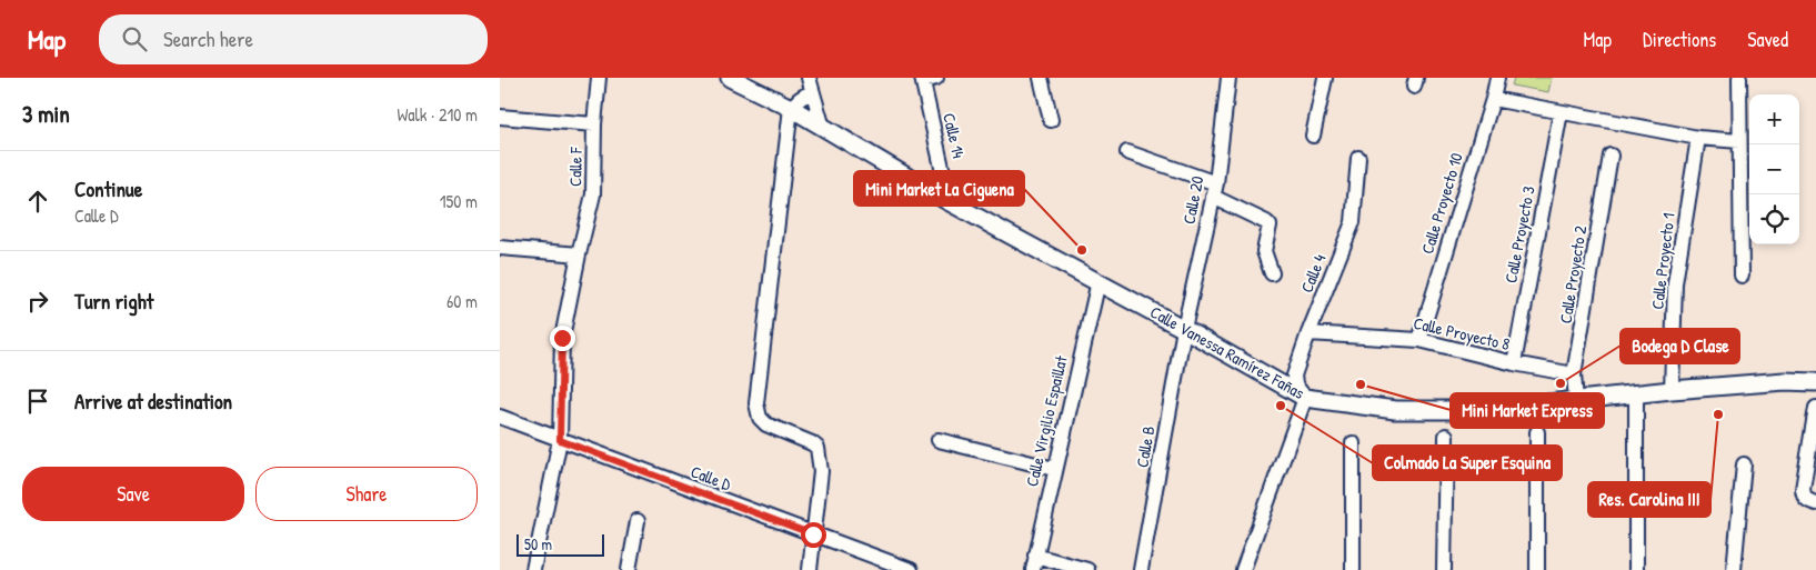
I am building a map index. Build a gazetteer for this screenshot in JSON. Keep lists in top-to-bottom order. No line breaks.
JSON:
{"streets":{"street":["Calle 14","Calle F","Calle 20","Calle Proyecto 10","Calle Proyecto 3","Calle Proyecto 1","Calle 4","Calle Proyecto 2","Calle Proyecto 8","Calle Vanessa Ramírez Fañas","Calle Virgilio Espaillat","Calle B","Calle D"]},"crossings":[["Calle 14","Calle Vanessa Ramírez Fañas"],["Calle F","Calle D"],["Calle 20","Calle Vanessa Ramírez Fañas"],["Calle 20","Calle B"],["Calle Proyecto 10","Calle Proyecto 8"],["Calle Proyecto 3","Calle Proyecto 8"],["Calle Proyecto 1","Calle Vanessa Ramírez Fañas"],["Calle 4","Calle Proyecto 8"],["Calle 4","Calle Vanessa Ramírez Fañas"],["Calle Proyecto 2","Calle Proyecto 8"],["Calle Proyecto 2","Calle Vanessa Ramírez Fañas"],["Calle Vanessa Ramírez Fañas","Calle Virgilio Espaillat"],["Calle Vanessa Ramírez Fañas","Calle B"]],"places":["Mini Market La Ciguena","Bodega D Clase","Mini Market Express","Colmado La Super Esquina","Res. Carolina III"],"scale_bar":"50 m","page":{"header":"Map","search":"Search here","nav":["Map","Directions","Saved"],"heading":["3 min","Walk · 210 m"],"map_buttons":["+","−"],"list":[["Continue","Calle D","150 m"],["Turn right","60 m"],"Arrive at destination"],"buttons":["Save","Share"],"scale":"50 m"}}
